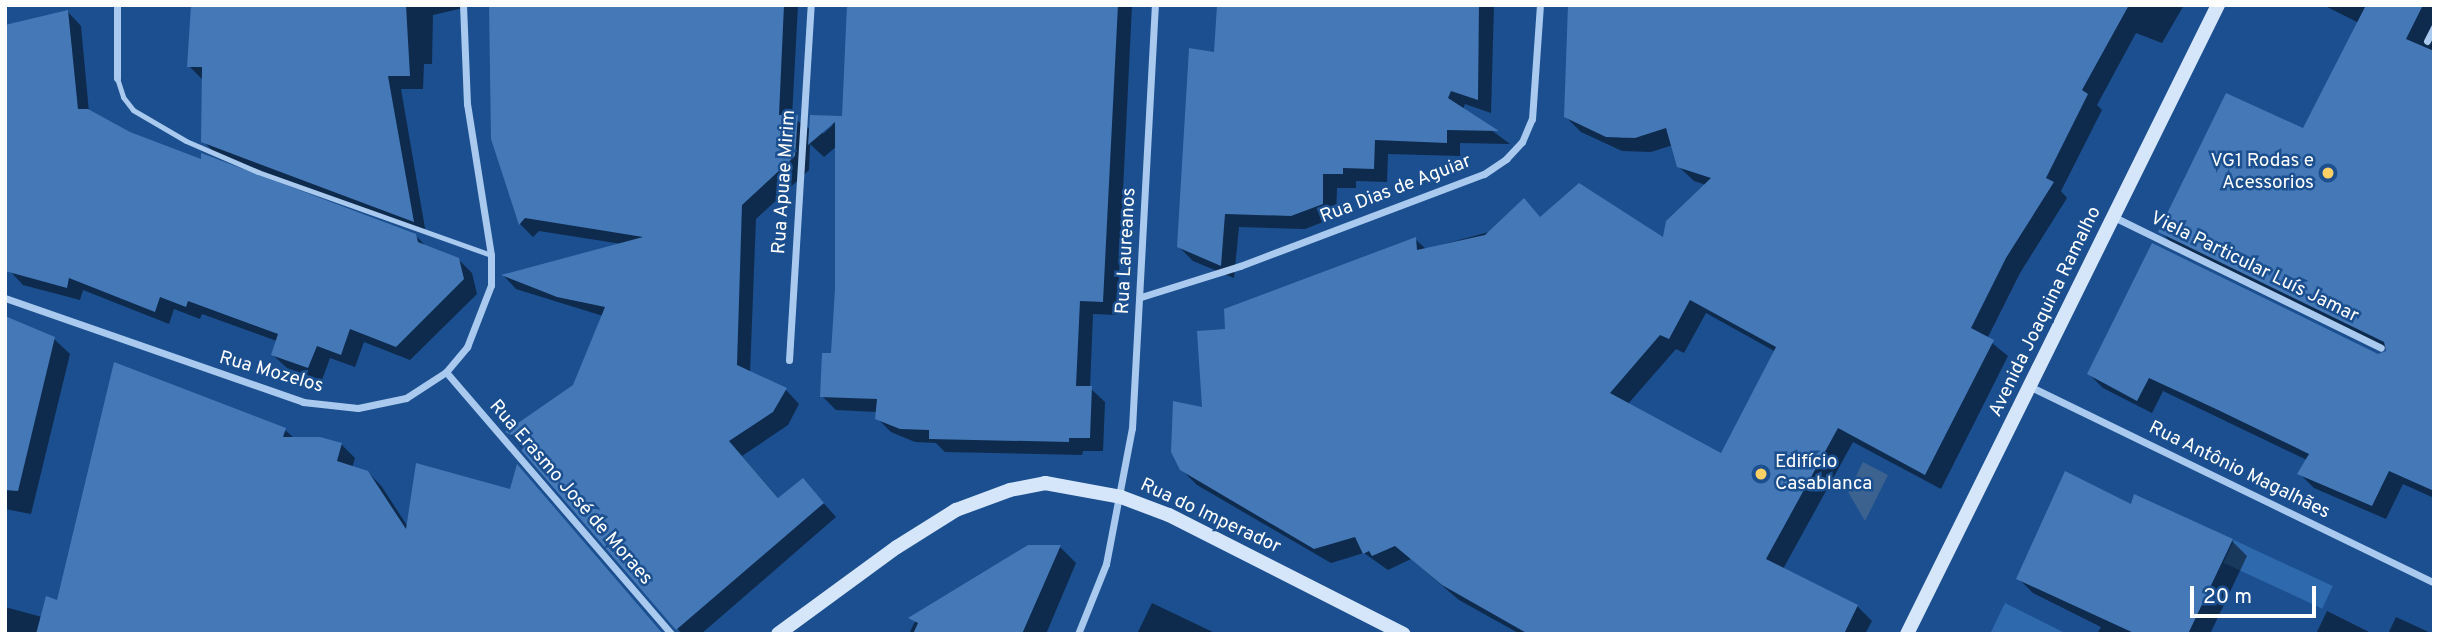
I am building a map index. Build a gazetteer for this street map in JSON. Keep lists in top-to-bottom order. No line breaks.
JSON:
{"streets":{"main road":["Avenida Joaquina Ramalho","Rua do Imperador"],"street":["Rua Apuae Mirim","Rua Dias de Aguiar","Rua Laureanos","Viela Particular Luís Jamar","Rua Mozelos","Rua Antônio Magalhães","Rua Erasmo José de Moraes"]},"crossings":[["Rua Dias de Aguiar","Rua Laureanos"],["Rua Laureanos","Rua do Imperador"],["Viela Particular Luís Jamar","Avenida Joaquina Ramalho"],["Avenida Joaquina Ramalho","Rua Antônio Magalhães"],["Rua Mozelos","Rua Erasmo José de Moraes"]],"places":["VG1 Rodas e Acessorios","Edifício Casablanca"],"scale_bar":"20 m"}
